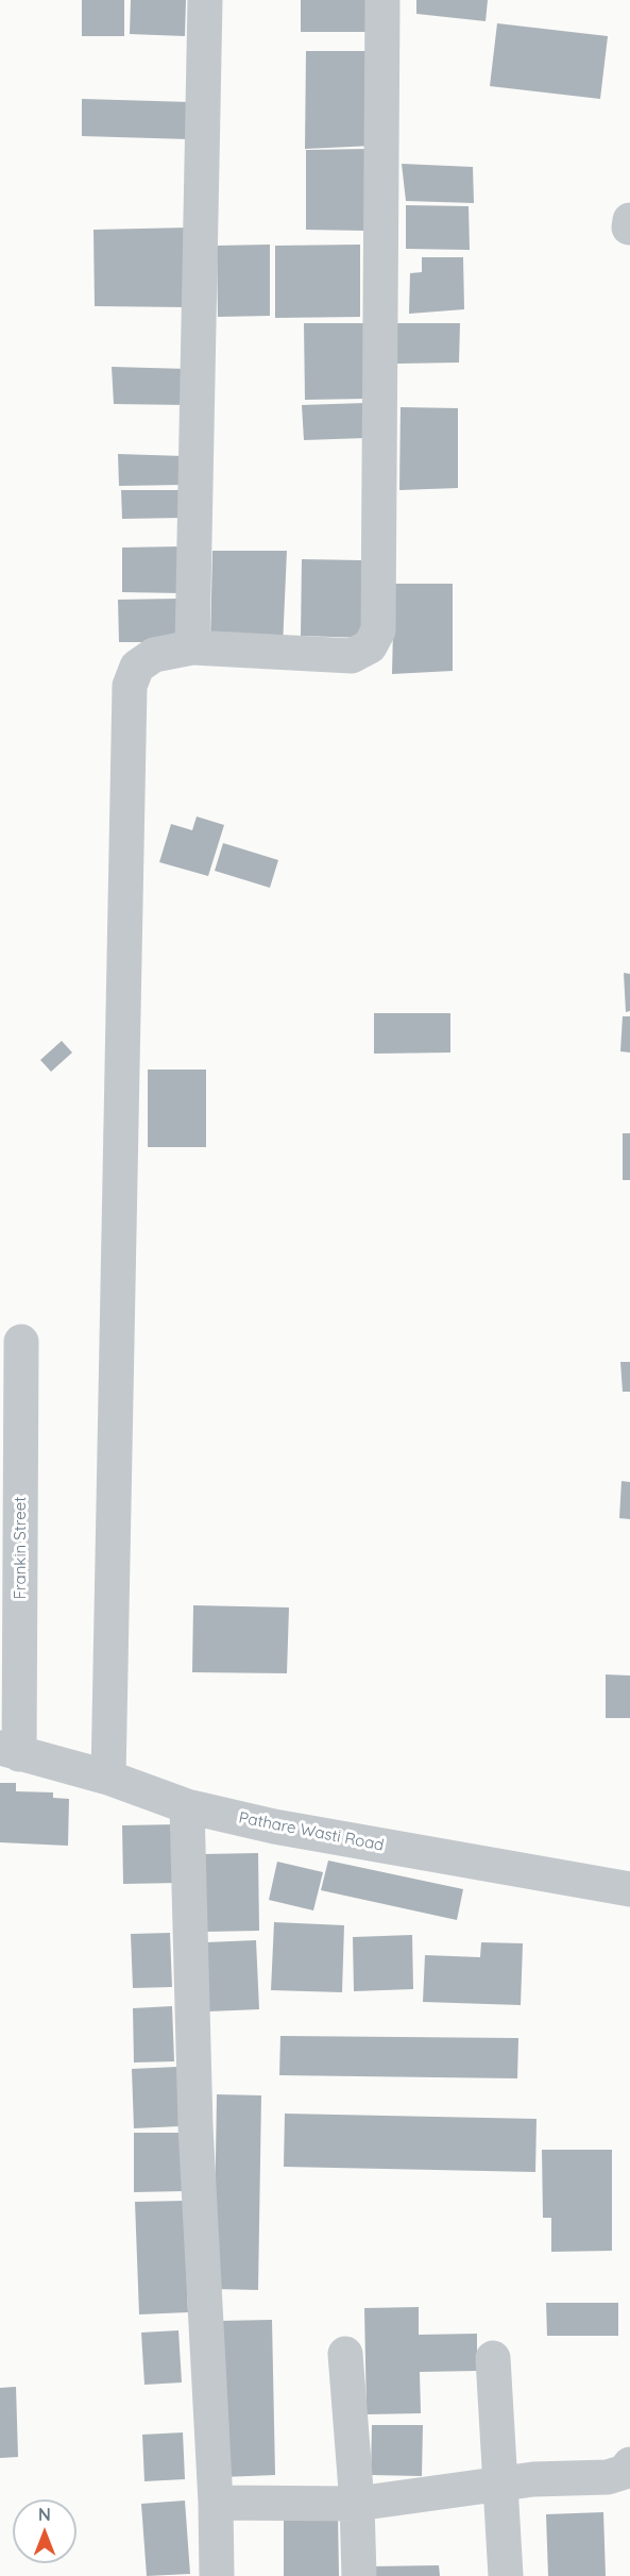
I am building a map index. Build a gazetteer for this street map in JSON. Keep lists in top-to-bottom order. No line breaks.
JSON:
{"streets":{"street":["Frankin Street","Pathare Wasti Road"]},"crossings":[["Frankin Street","Pathare Wasti Road"]],"north":"top"}
